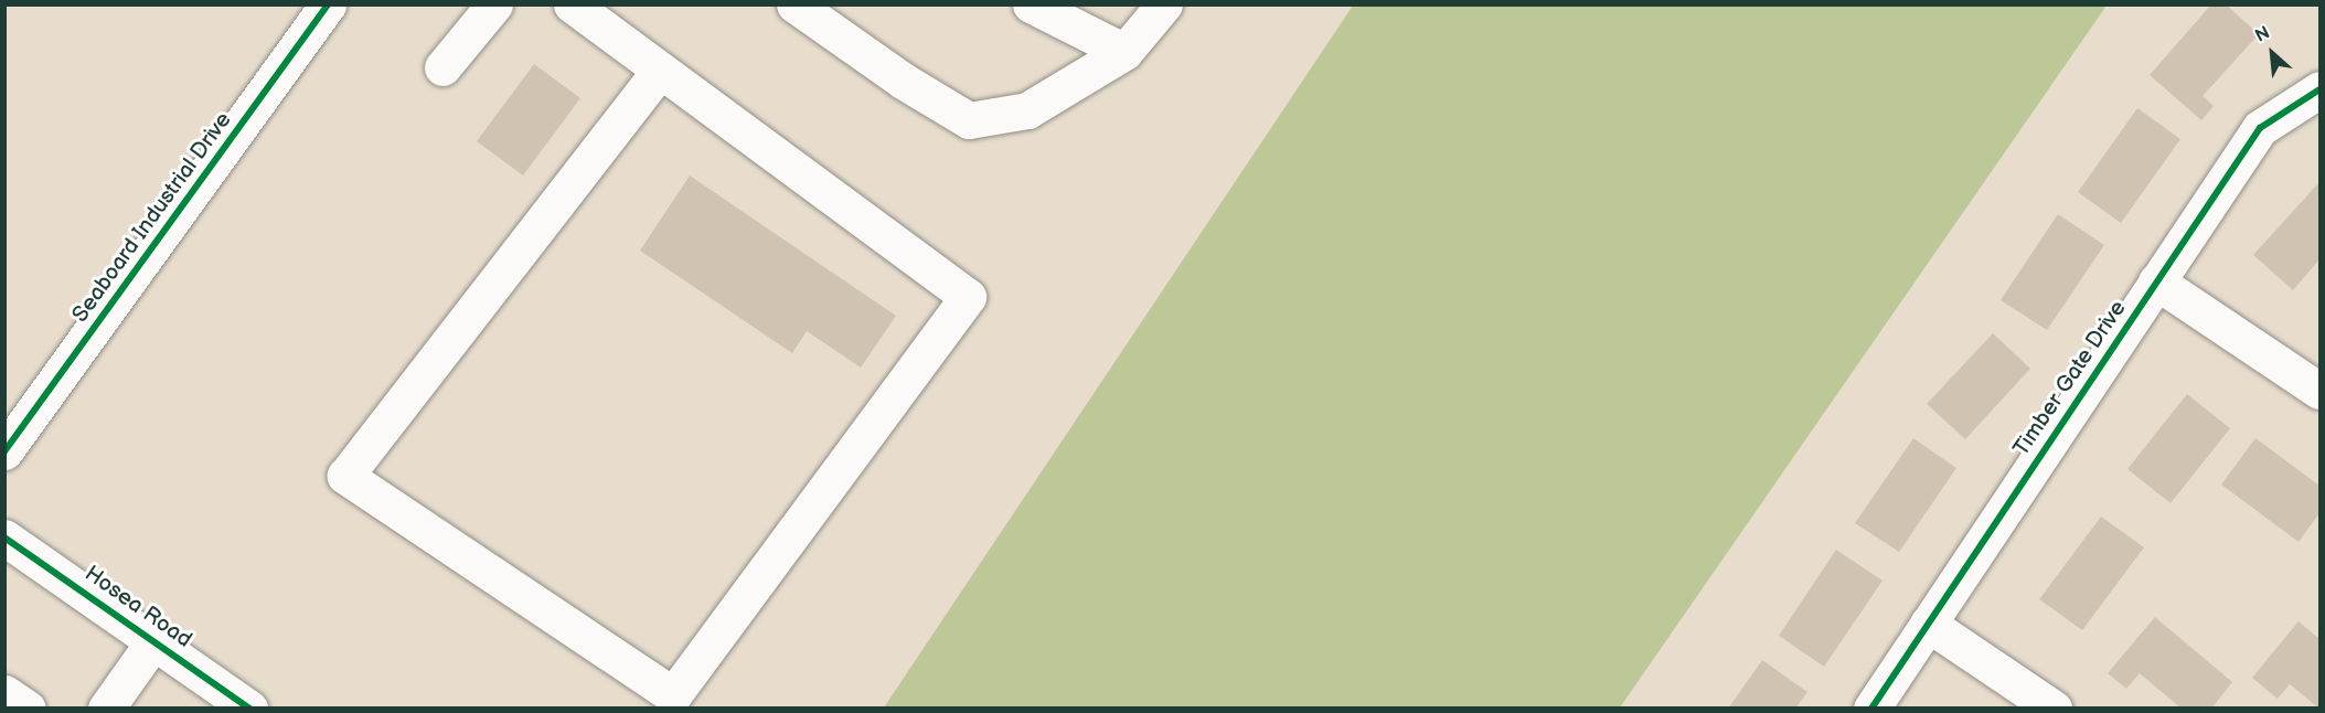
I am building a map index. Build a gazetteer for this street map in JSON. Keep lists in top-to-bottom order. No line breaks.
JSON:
{"streets":{"street":["Seaboard Industrial Drive","Timber Gate Drive","Hosea Road"]},"north":"top left"}
